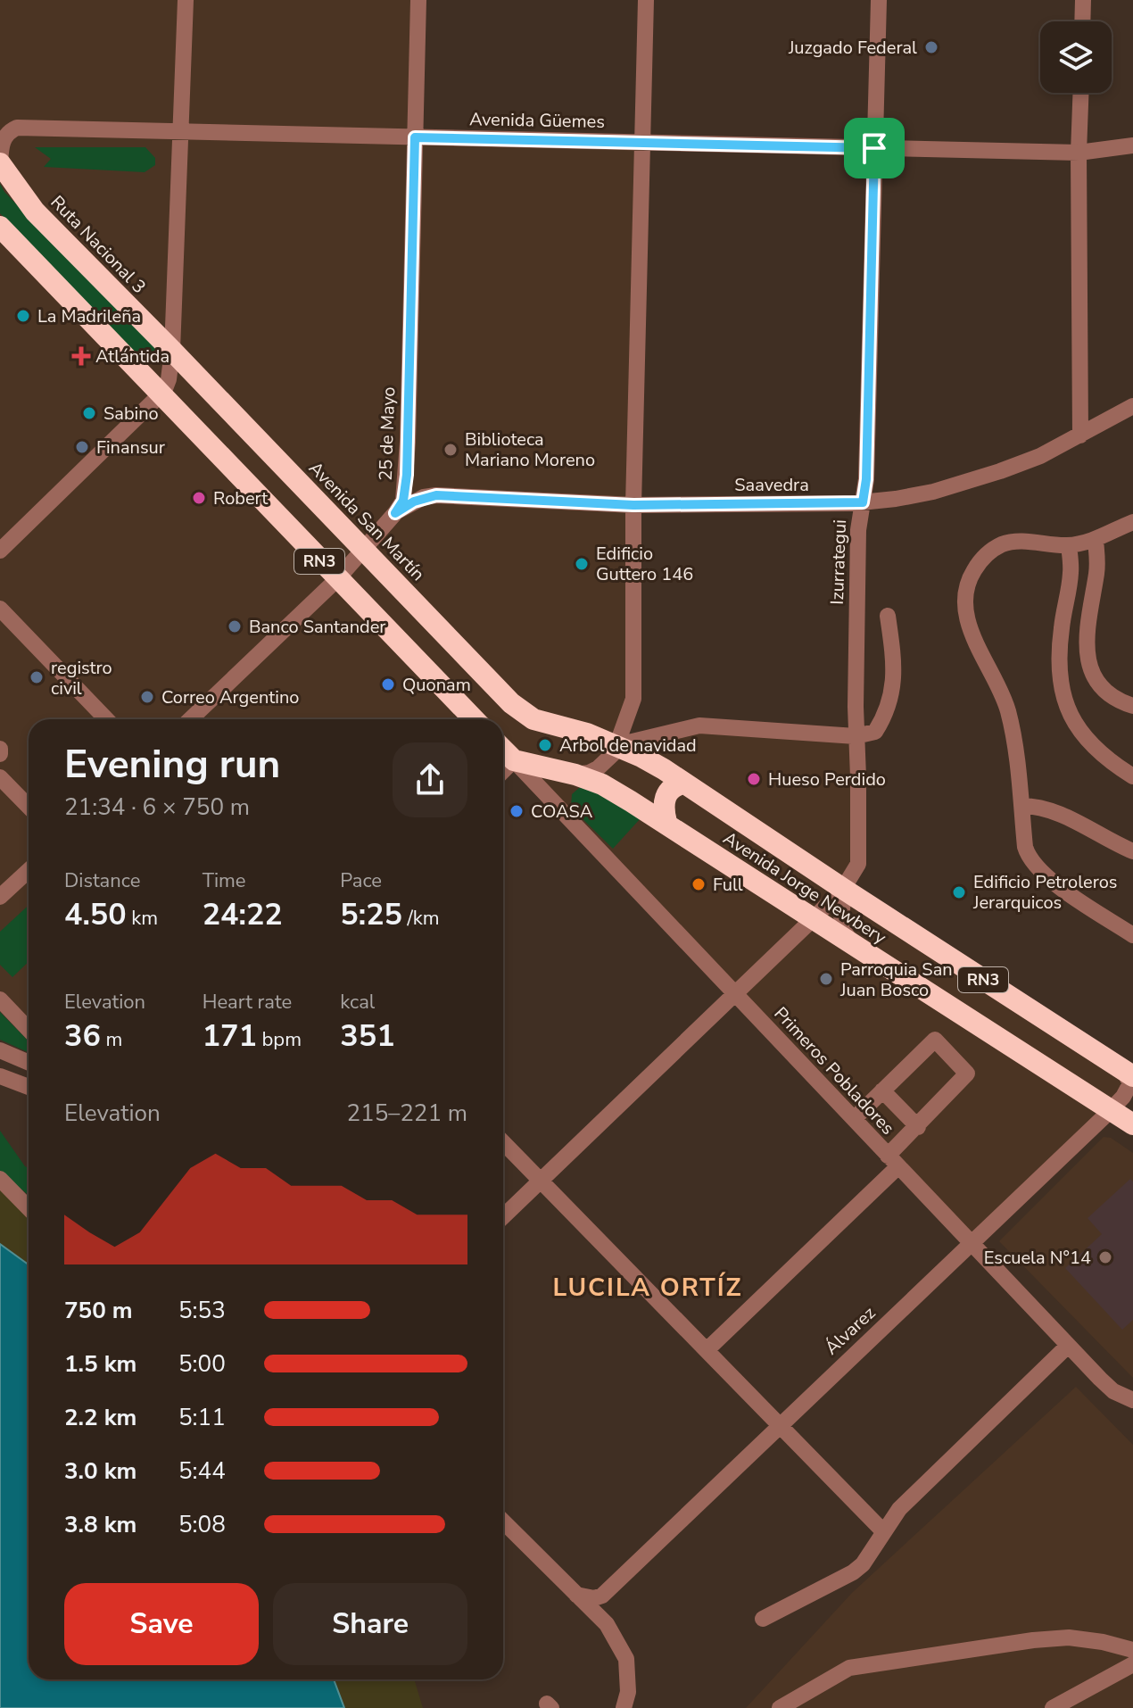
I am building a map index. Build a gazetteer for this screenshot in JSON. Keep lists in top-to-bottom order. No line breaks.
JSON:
{"streets":{"highway":["Ruta Nacional 3","Avenida San Martín","RN3","Avenida Jorge Newbery"],"street":["Avenida Güemes","25 de Mayo","Saavedra","Izurrategui","Primeros Pobladores","Álvarez"]},"crossings":[["Avenida Güemes","Ruta Nacional 3"],["Avenida Güemes","25 de Mayo"],["Avenida Güemes","Izurrategui"],["Ruta Nacional 3","Avenida San Martín"],["25 de Mayo","Saavedra"],["25 de Mayo","Avenida San Martín"],["25 de Mayo","RN3"],["Saavedra","Izurrategui"],["Avenida San Martín","Avenida Jorge Newbery"],["Izurrategui","Avenida Jorge Newbery"],["Izurrategui","Primeros Pobladores"],["Avenida Jorge Newbery","Primeros Pobladores"],["Avenida Jorge Newbery","Álvarez"],["Primeros Pobladores","Álvarez"]],"districts":["LUCILA ORTÍZ"],"places":{"other":["Juzgado Federal","La Madrileña","Sabino","Finansur","Biblioteca Mariano Moreno","Robert","Edificio Guttero 146","Banco Santander","registro civil","Quonam","Correo Argentino","Arbol de navidad","Hueso Perdido","COASA","Full","Edificio Petroleros Jerarquicos","Parroquia San Juan Bosco","Escuela N°14"],"health":["Atlántida"]},"page":{"heading":["Evening run","21:34 · 6 × 750 m"],"stats":[["Distance","4.50 km"],["Time","24:22"],["Pace","5:25 /km"],["Elevation","36 m"],["Heart rate","171 bpm"],["kcal","351"]],"chart":["Elevation","215–221 m"],"list":[{"name":"750 m","note":"5:53"},{"name":"1.5 km","note":"5:00"},{"name":"2.2 km","note":"5:11"},{"name":"3.0 km","note":"5:44"},{"name":"3.8 km","note":"5:08"}],"buttons":["Save","Share"]}}
